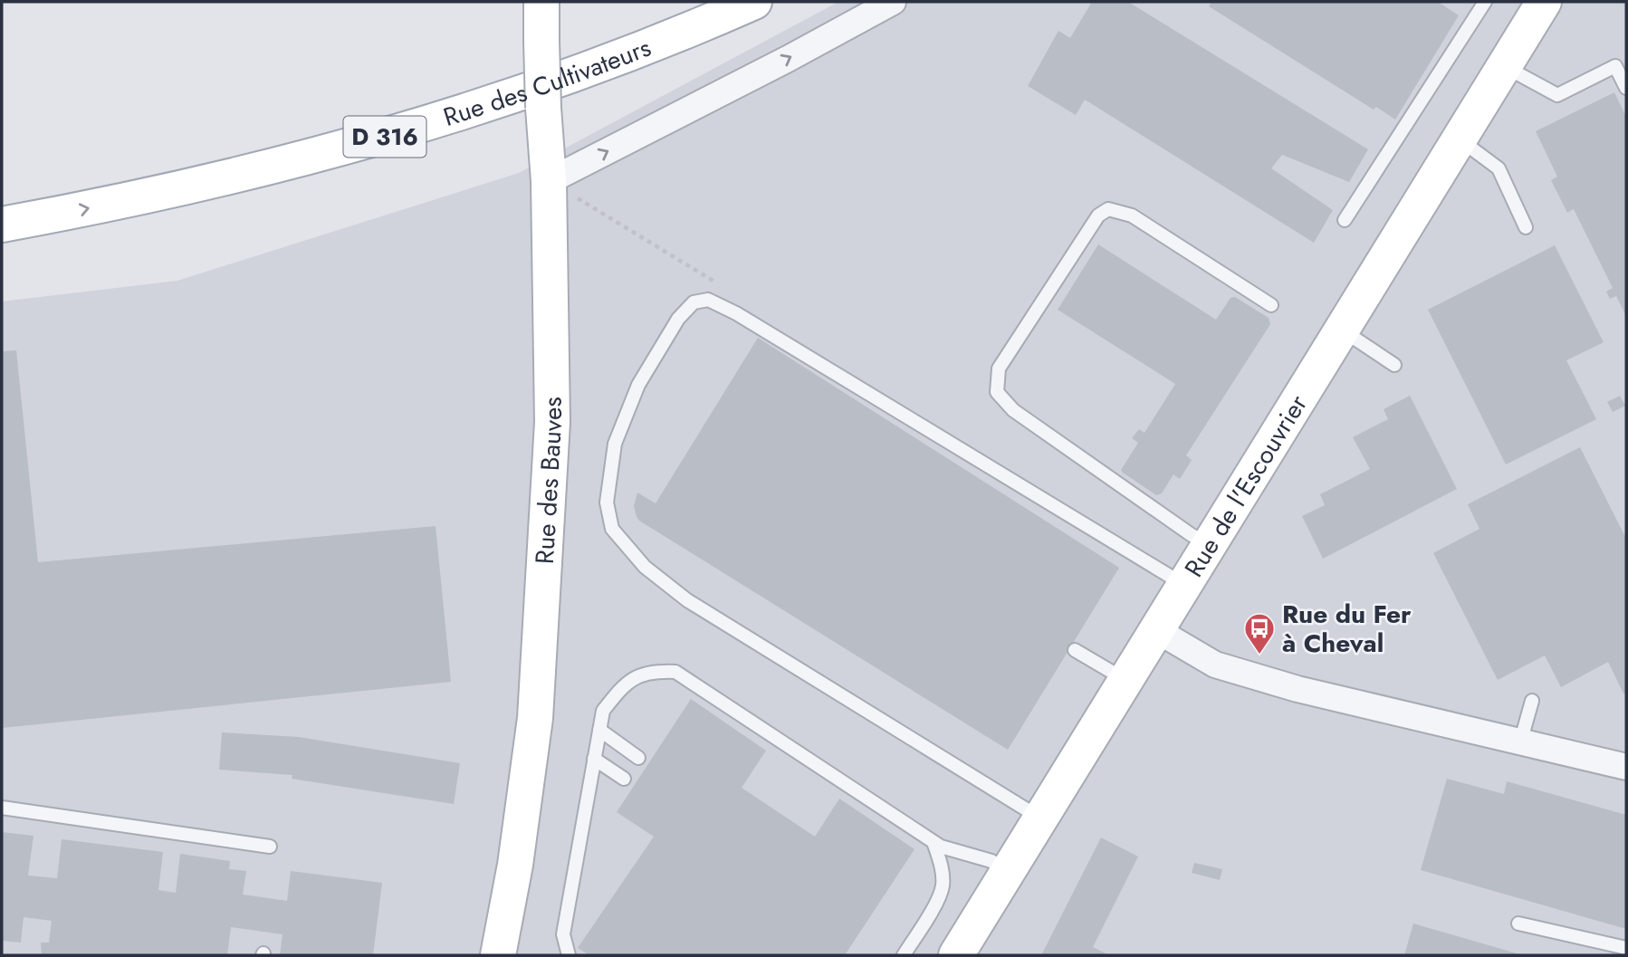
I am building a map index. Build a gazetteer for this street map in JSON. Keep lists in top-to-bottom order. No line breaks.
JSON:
{"streets":{"street":["Rue des Cultivateurs","D 316","Rue des Bauves","Rue de l'Escouvrier"]},"places":{"bus stop":["Rue du Fer à Cheval"]}}
